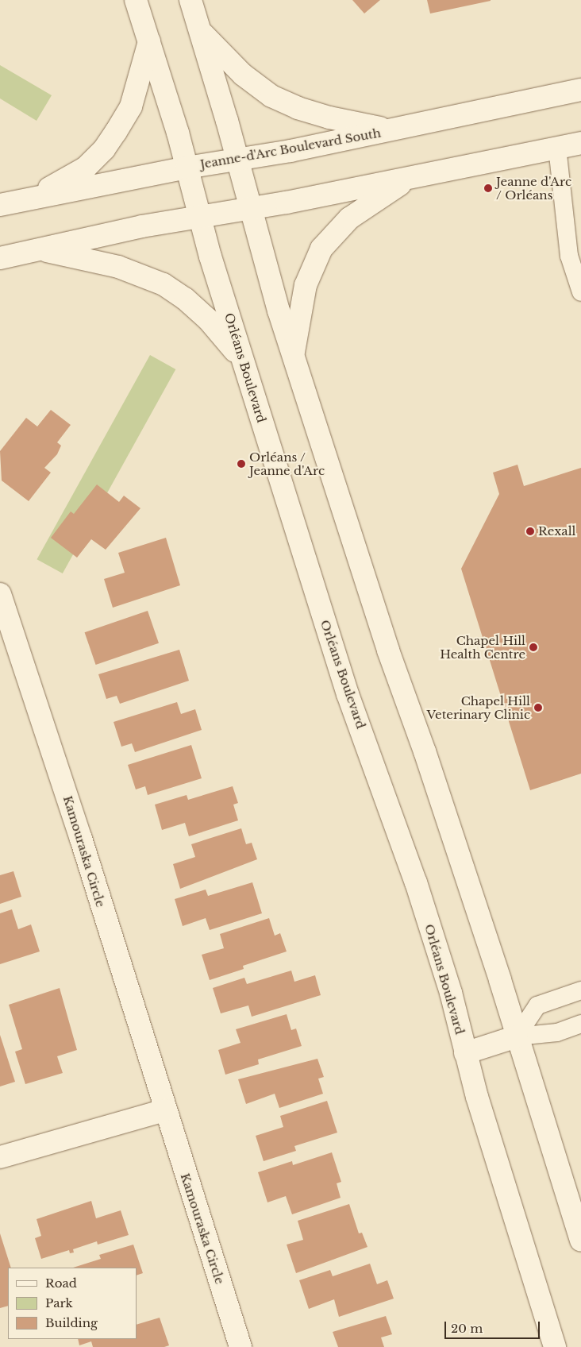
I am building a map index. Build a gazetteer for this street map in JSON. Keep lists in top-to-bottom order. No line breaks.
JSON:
{"streets":{"main road":["Jeanne-d'Arc Boulevard South","Orléans Boulevard","Kamouraska Circle"]},"crossings":[["Jeanne-d'Arc Boulevard South","Orléans Boulevard"]],"places":["Jeanne d'Arc / Orléans","Orléans / Jeanne d'Arc","Rexall","Chapel Hill Health Centre","Chapel Hill Veterinary Clinic"],"legend":["Road","Park","Building"],"scale_bar":"20 m"}
